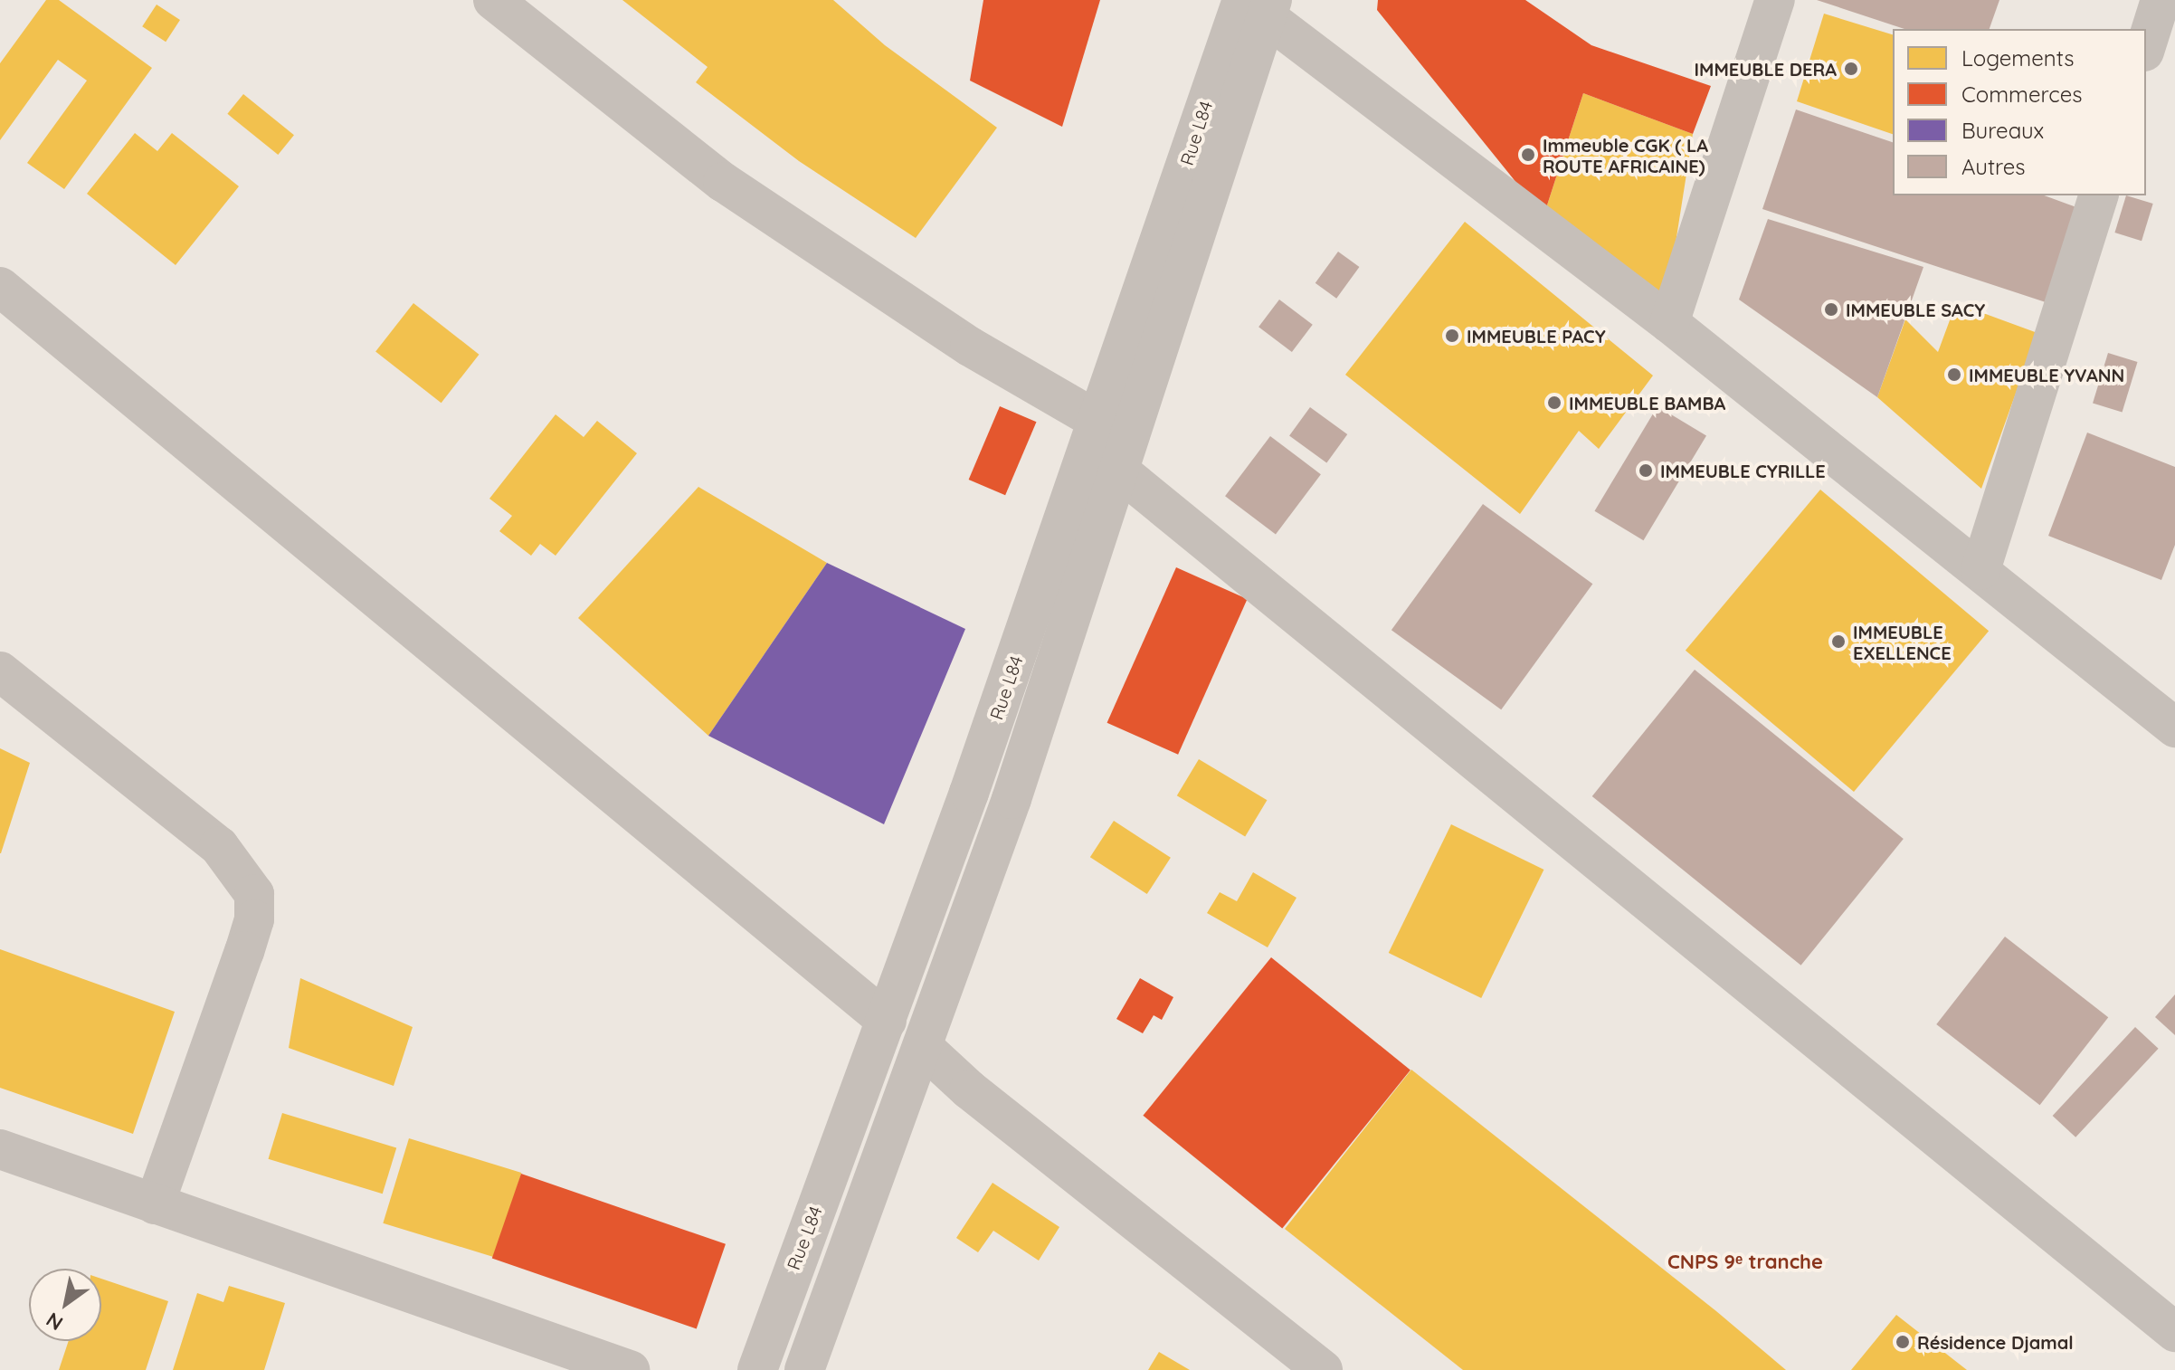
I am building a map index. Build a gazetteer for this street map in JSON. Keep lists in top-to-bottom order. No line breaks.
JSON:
{"streets":{"street":["Rue L84"]},"districts":["CNPS 9ᵉ tranche"],"places":["IMMEUBLE DERA","Immeuble CGK ( LA ROUTE AFRICAINE)","IMMEUBLE SACY","IMMEUBLE PACY","IMMEUBLE YVANN","IMMEUBLE BAMBA","IMMEUBLE CYRILLE","IMMEUBLE EXELLENCE","Résidence Djamal"],"legend":["Logements","Commerces","Bureaux","Autres"],"north":"bottom left"}
